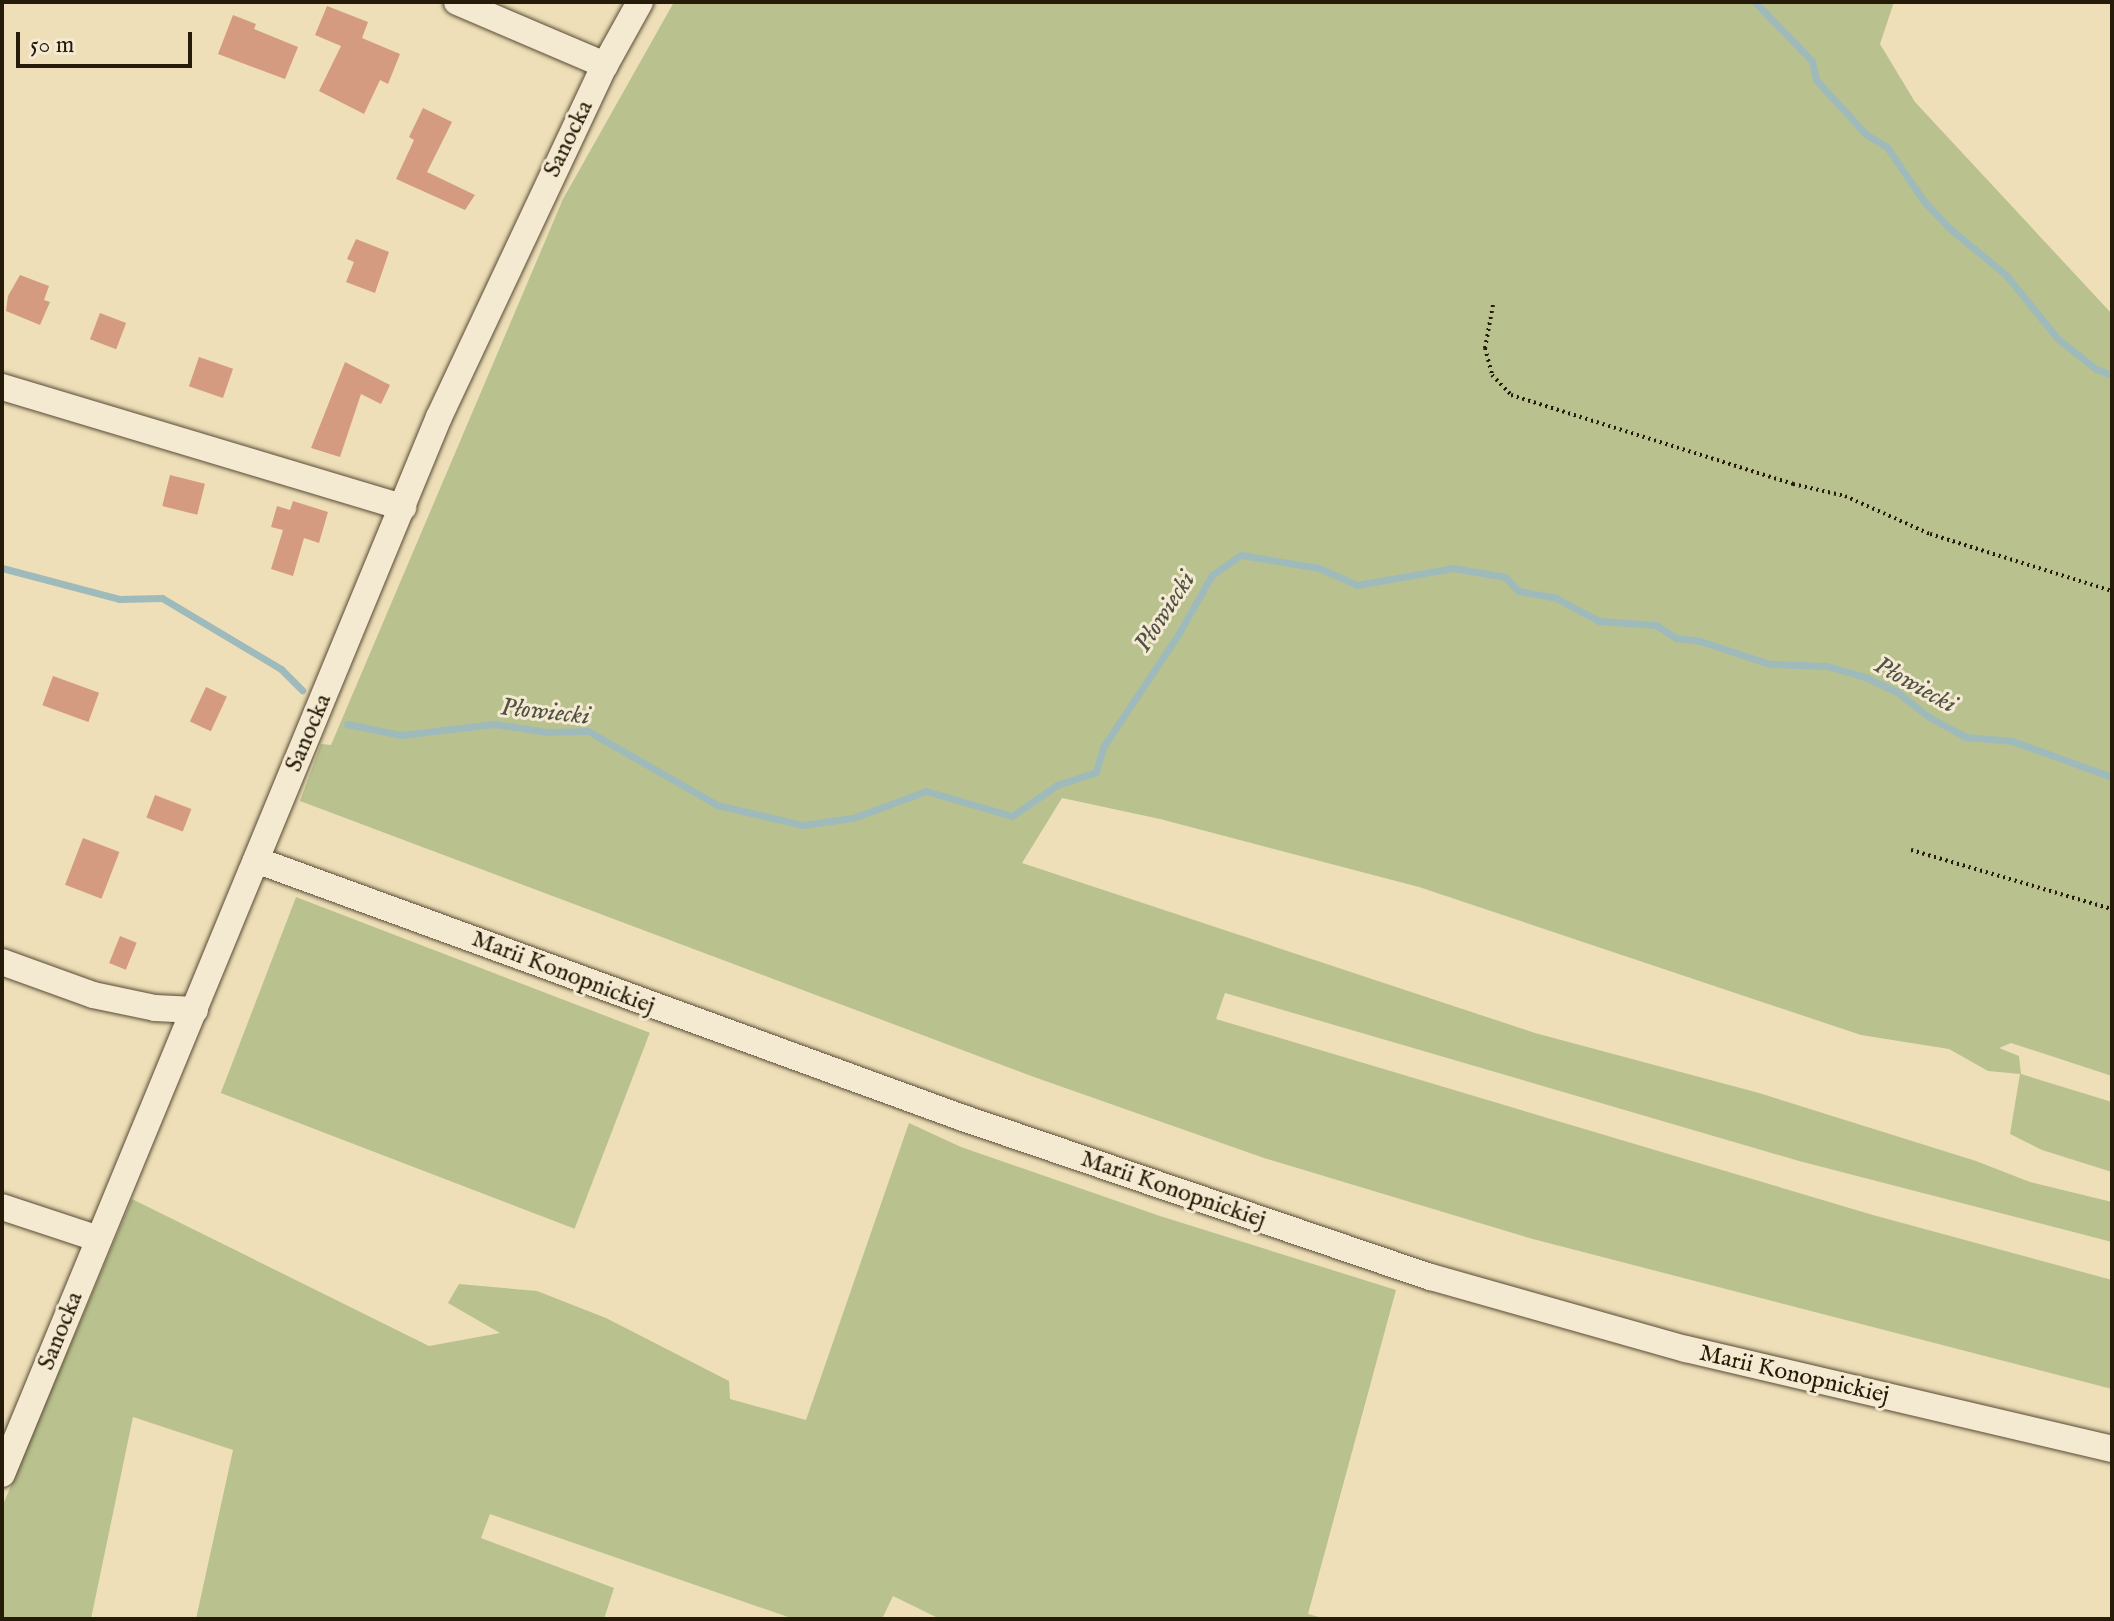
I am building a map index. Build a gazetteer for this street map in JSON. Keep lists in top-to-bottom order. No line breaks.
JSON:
{"streets":{"street":["Sanocka","Marii Konopnickiej"]},"crossings":[["Sanocka","Marii Konopnickiej"]],"water":["Płowiecki"],"scale_bar":"50 m"}
